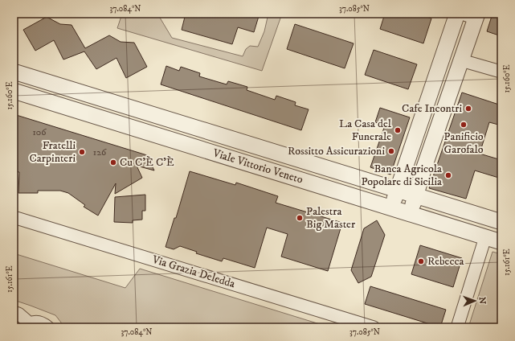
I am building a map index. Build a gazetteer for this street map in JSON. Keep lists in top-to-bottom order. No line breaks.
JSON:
{"streets":{"street":["Viale Vittorio Veneto","Via Grazia Deledda"]},"places":["Cafe Incontri","Panificio Garofalo","La Casa del Funerale","Rossitto Assicurazioni","Fratelli Carpinteri","Cu C'È C'È","Banca Agricola Popolare di Sicilia","Palestra Big Master","Rebecca"],"house_numbers":["106","126"],"north":"right","coordinates":["37.084°N","37.085°N","15.160°E","15.161°E"]}
